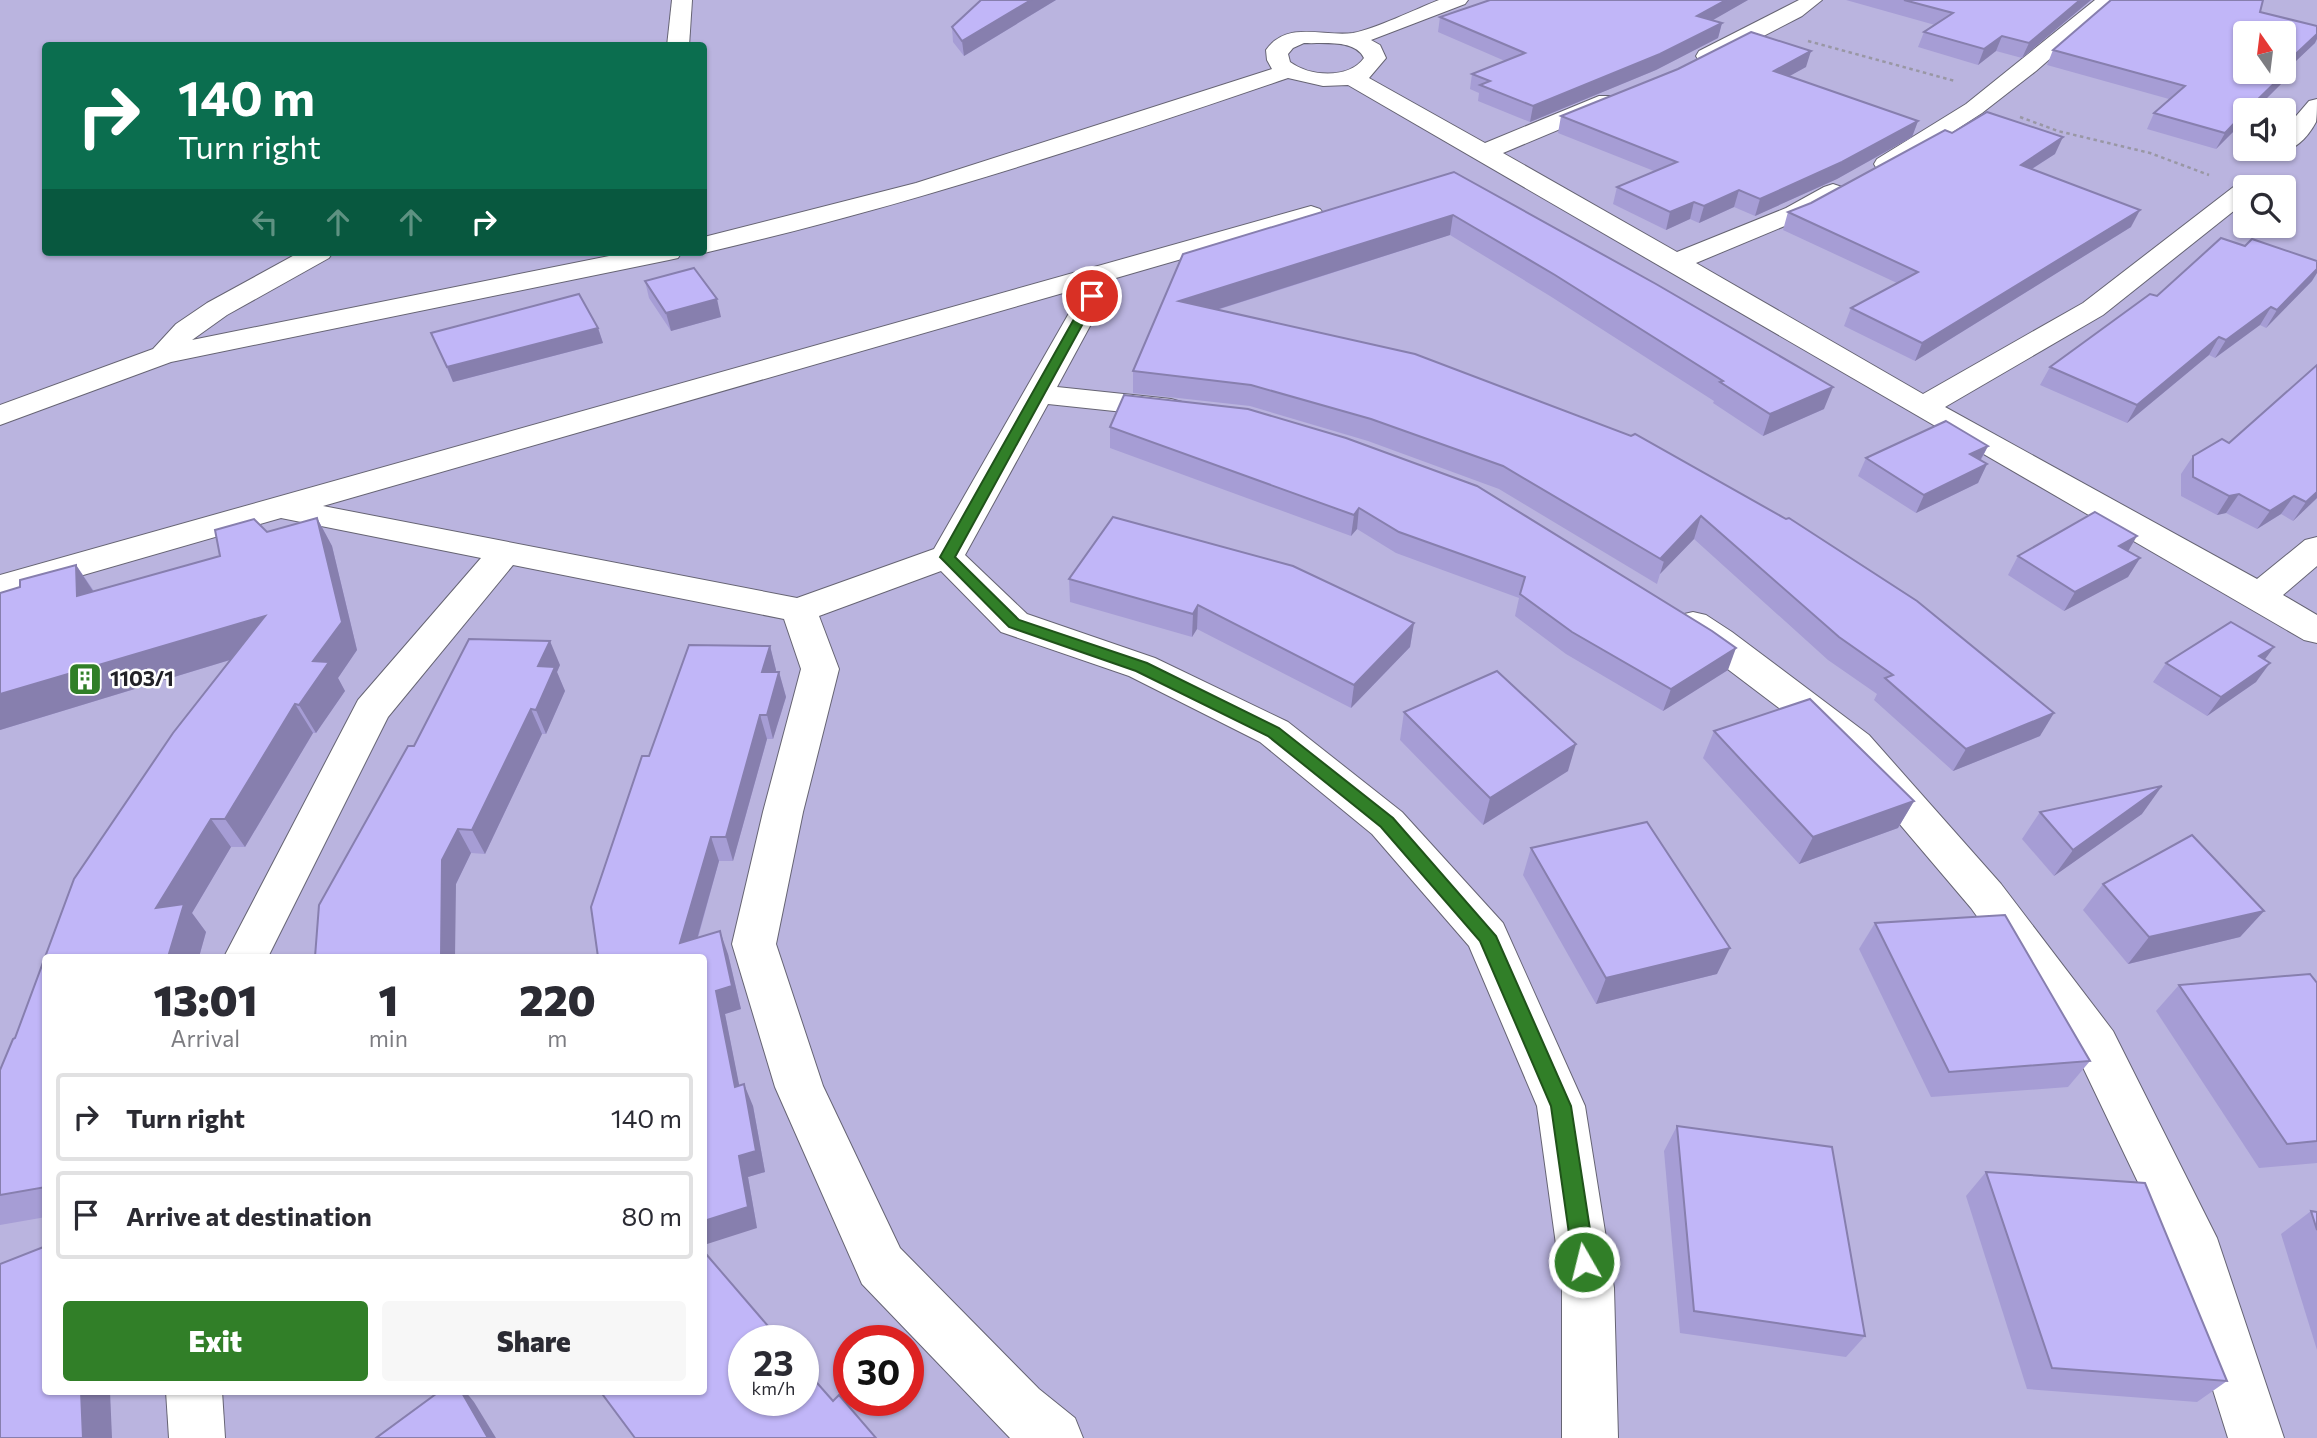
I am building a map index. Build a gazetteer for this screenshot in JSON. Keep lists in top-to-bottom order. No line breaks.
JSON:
{"places":{"building":["1103/1"]},"north":"top","page":{"turn":["140 m","Turn right"],"eta":["13:01","Arrival","1","min","220","m"],"list":[{"name":"Turn right","value":"140 m"},{"name":"Arrive at destination","value":"80 m"}],"buttons":["Exit","Share"],"speed":"23 km/h","limit":"30"}}
